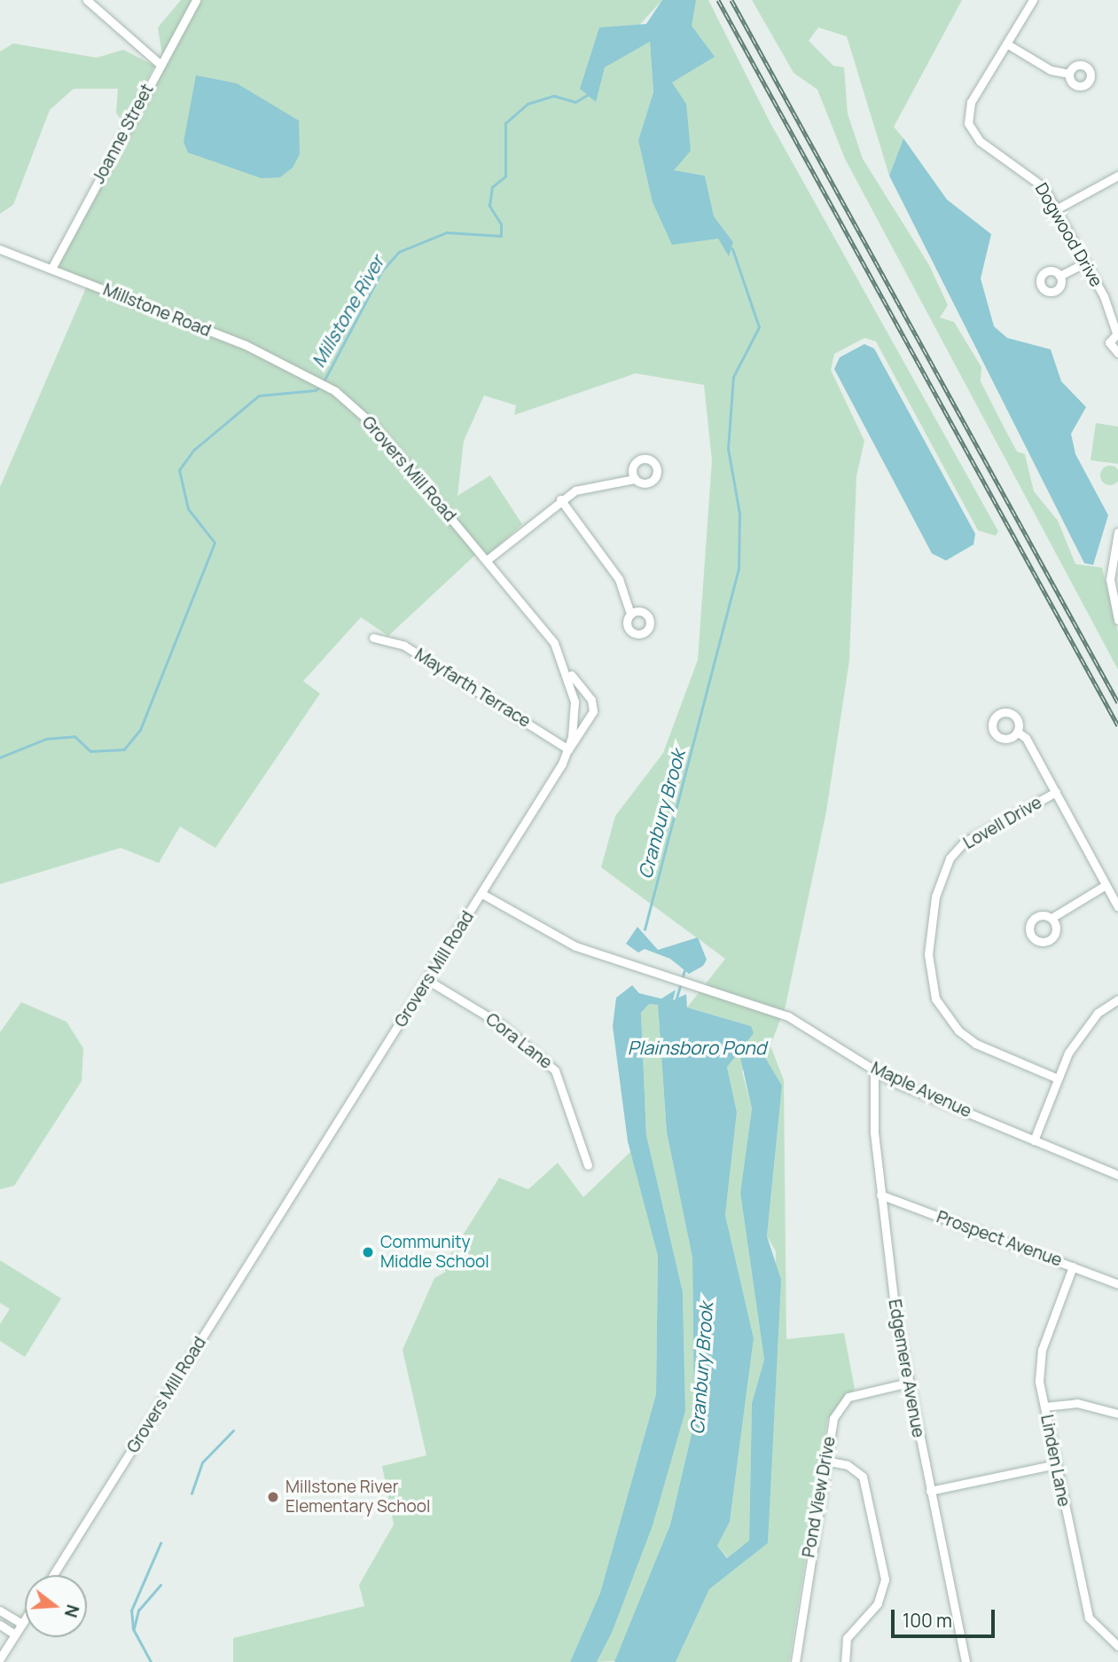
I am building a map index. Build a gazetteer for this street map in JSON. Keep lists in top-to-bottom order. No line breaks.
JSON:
{"streets":{"street":["Joanne Street","Dogwood Drive","Millstone Road","Grovers Mill Road","Mayfarth Terrace","Lovell Drive","Cora Lane","Maple Avenue","Prospect Avenue","Edgemere Avenue","Linden Lane","Pond View Drive"]},"crossings":[["Joanne Street","Millstone Road"],["Millstone Road","Grovers Mill Road"],["Grovers Mill Road","Mayfarth Terrace"],["Grovers Mill Road","Cora Lane"],["Grovers Mill Road","Maple Avenue"],["Maple Avenue","Edgemere Avenue"],["Prospect Avenue","Edgemere Avenue"],["Prospect Avenue","Linden Lane"],["Edgemere Avenue","Pond View Drive"]],"water":["Millstone River","Cranbury Brook","Plainsboro Pond"],"places":["Community Middle School","Millstone River Elementary School"],"scale_bar":"100 m","north":"right"}
